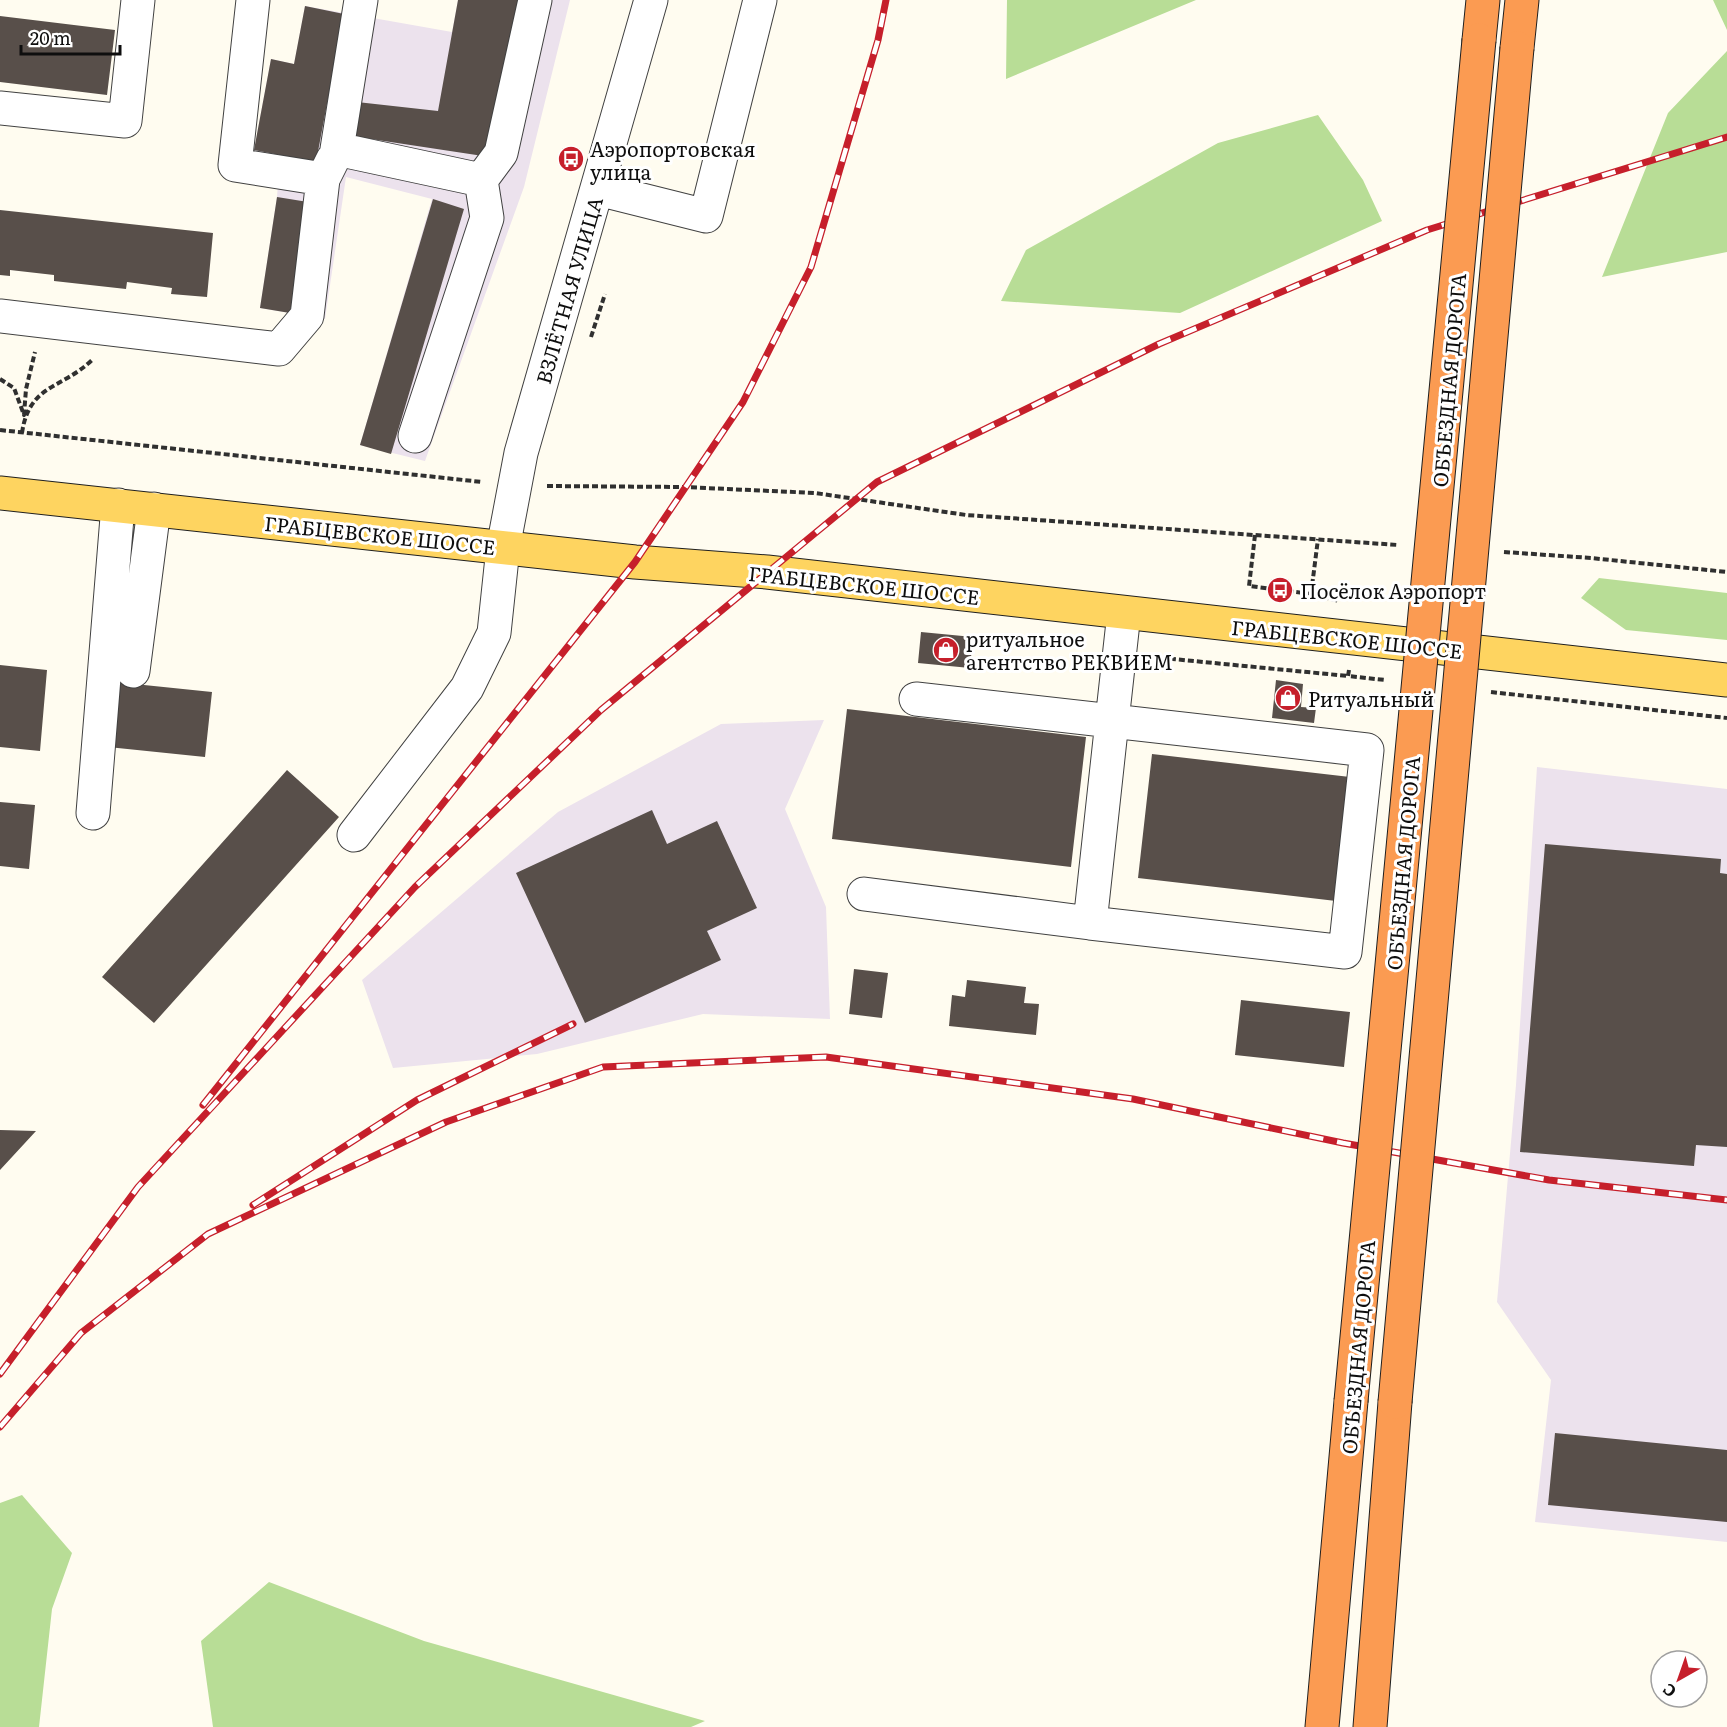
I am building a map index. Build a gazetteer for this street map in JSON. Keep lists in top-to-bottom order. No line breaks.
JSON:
{"streets":{"highway":["ОБЪЕЗДНАЯ ДОРОГА"],"main road":["ГРАБЦЕВСКОЕ ШОССЕ"],"street":["ВЗЛЁТНАЯ УЛИЦА"]},"crossings":[["ВЗЛЁТНАЯ УЛИЦА","ГРАБЦЕВСКОЕ ШОССЕ"]],"places":{"bus stop":["Аэропортовская улица","Посёлок Аэропорт"],"shop":["ритуальное агентство РЕКВИЕМ","Ритуальный"]},"scale_bar":"20 m","north":"bottom left"}
